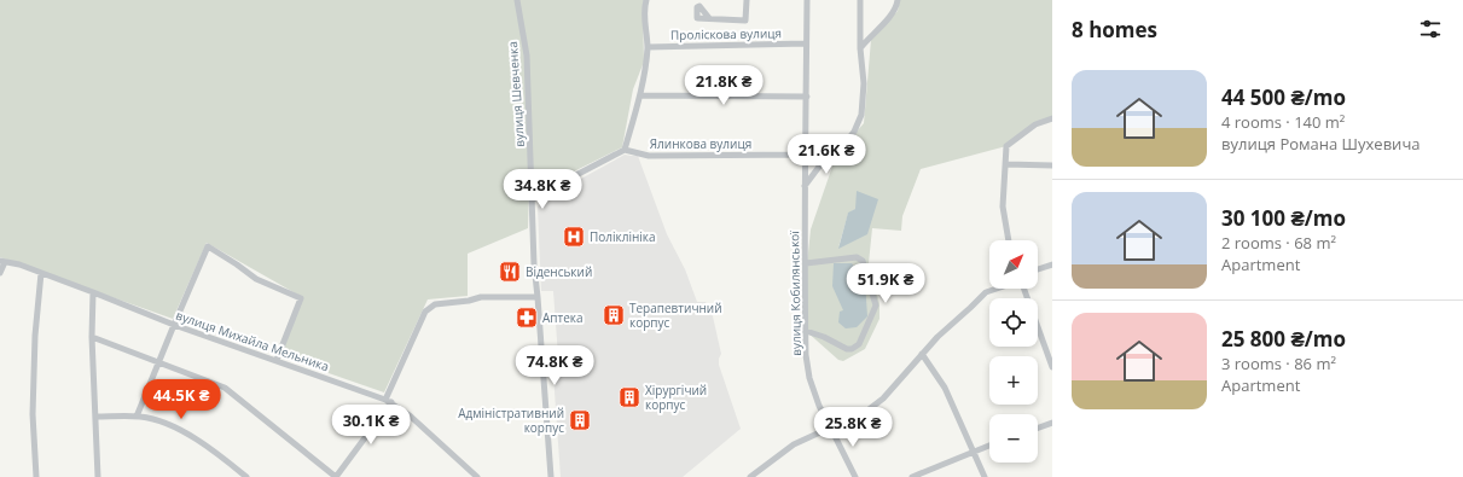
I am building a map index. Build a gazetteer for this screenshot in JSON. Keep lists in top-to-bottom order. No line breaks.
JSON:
{"streets":{"street":["Проліскова вулиця","вулиця Шевченка","Ялинкова вулиця","вулиця Кобилянської","вулиця Михайла Мельника"]},"crossings":[["Проліскова вулиця","вулиця Кобилянської"],["Ялинкова вулиця","вулиця Кобилянської"]],"places":{"hospital":["Поліклініка"],"restaurant":["Віденський"],"building":["Терапевтичний корпус","Хірургічий корпус","Адміністративний корпус"],"pharmacy":["Аптека"]},"north":"top right","page":{"heading":"8 homes","list":[{"name":"44 500 ₴/mo","note":"4 rooms · 140 m² · вулиця Романа Шухевича"},{"name":"30 100 ₴/mo","note":"2 rooms · 68 m² · Apartment"},{"name":"25 800 ₴/mo","note":"3 rooms · 86 m² · Apartment"}],"price":["21.8K ₴","21.6K ₴","34.8K ₴","51.9K ₴","74.8K ₴","44.5K ₴","30.1K ₴","25.8K ₴"],"map_buttons":["+","−"]}}
